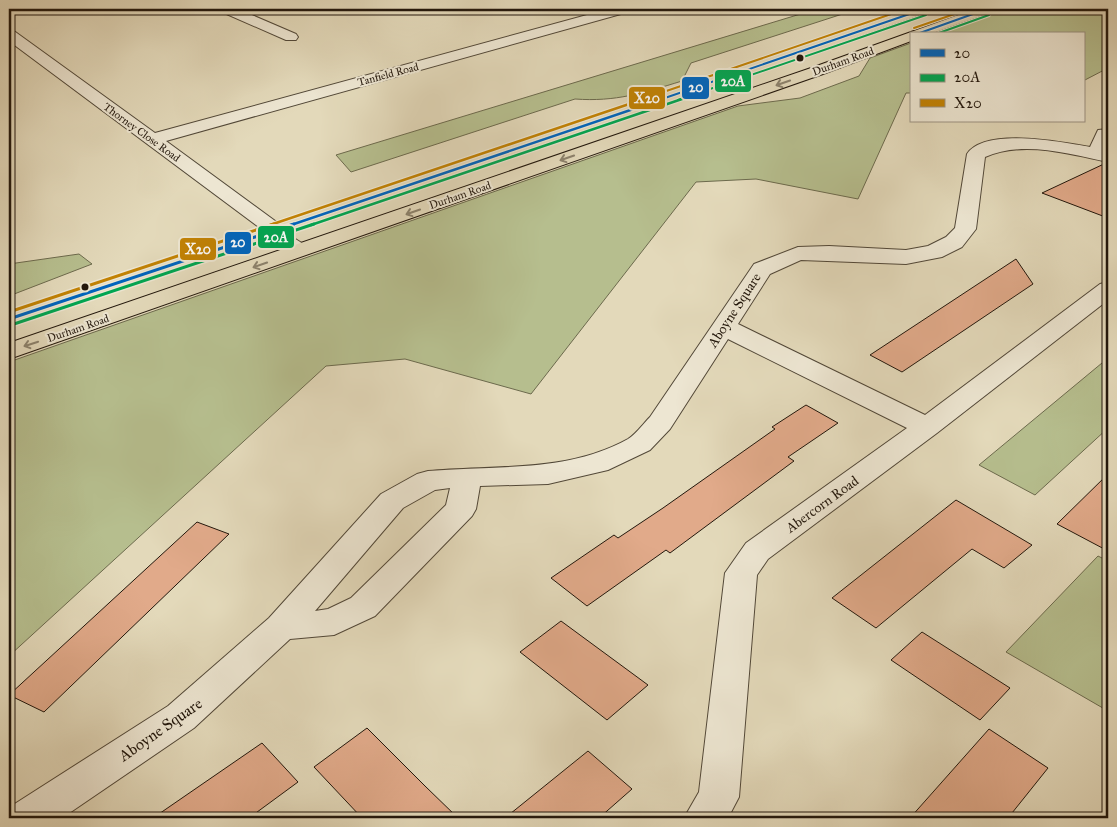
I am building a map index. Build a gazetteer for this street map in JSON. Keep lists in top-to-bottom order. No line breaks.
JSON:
{"streets":{"highway":["Durham Road"],"street":["Tanfield Road","Thorney Close Road","Aboyne Square","Abercorn Road"]},"crossings":[["Durham Road","Thorney Close Road"],["Tanfield Road","Thorney Close Road"]],"lines":["transit line 20","transit line X20","transit line 20A"],"legend":["20","20A","X20"]}
